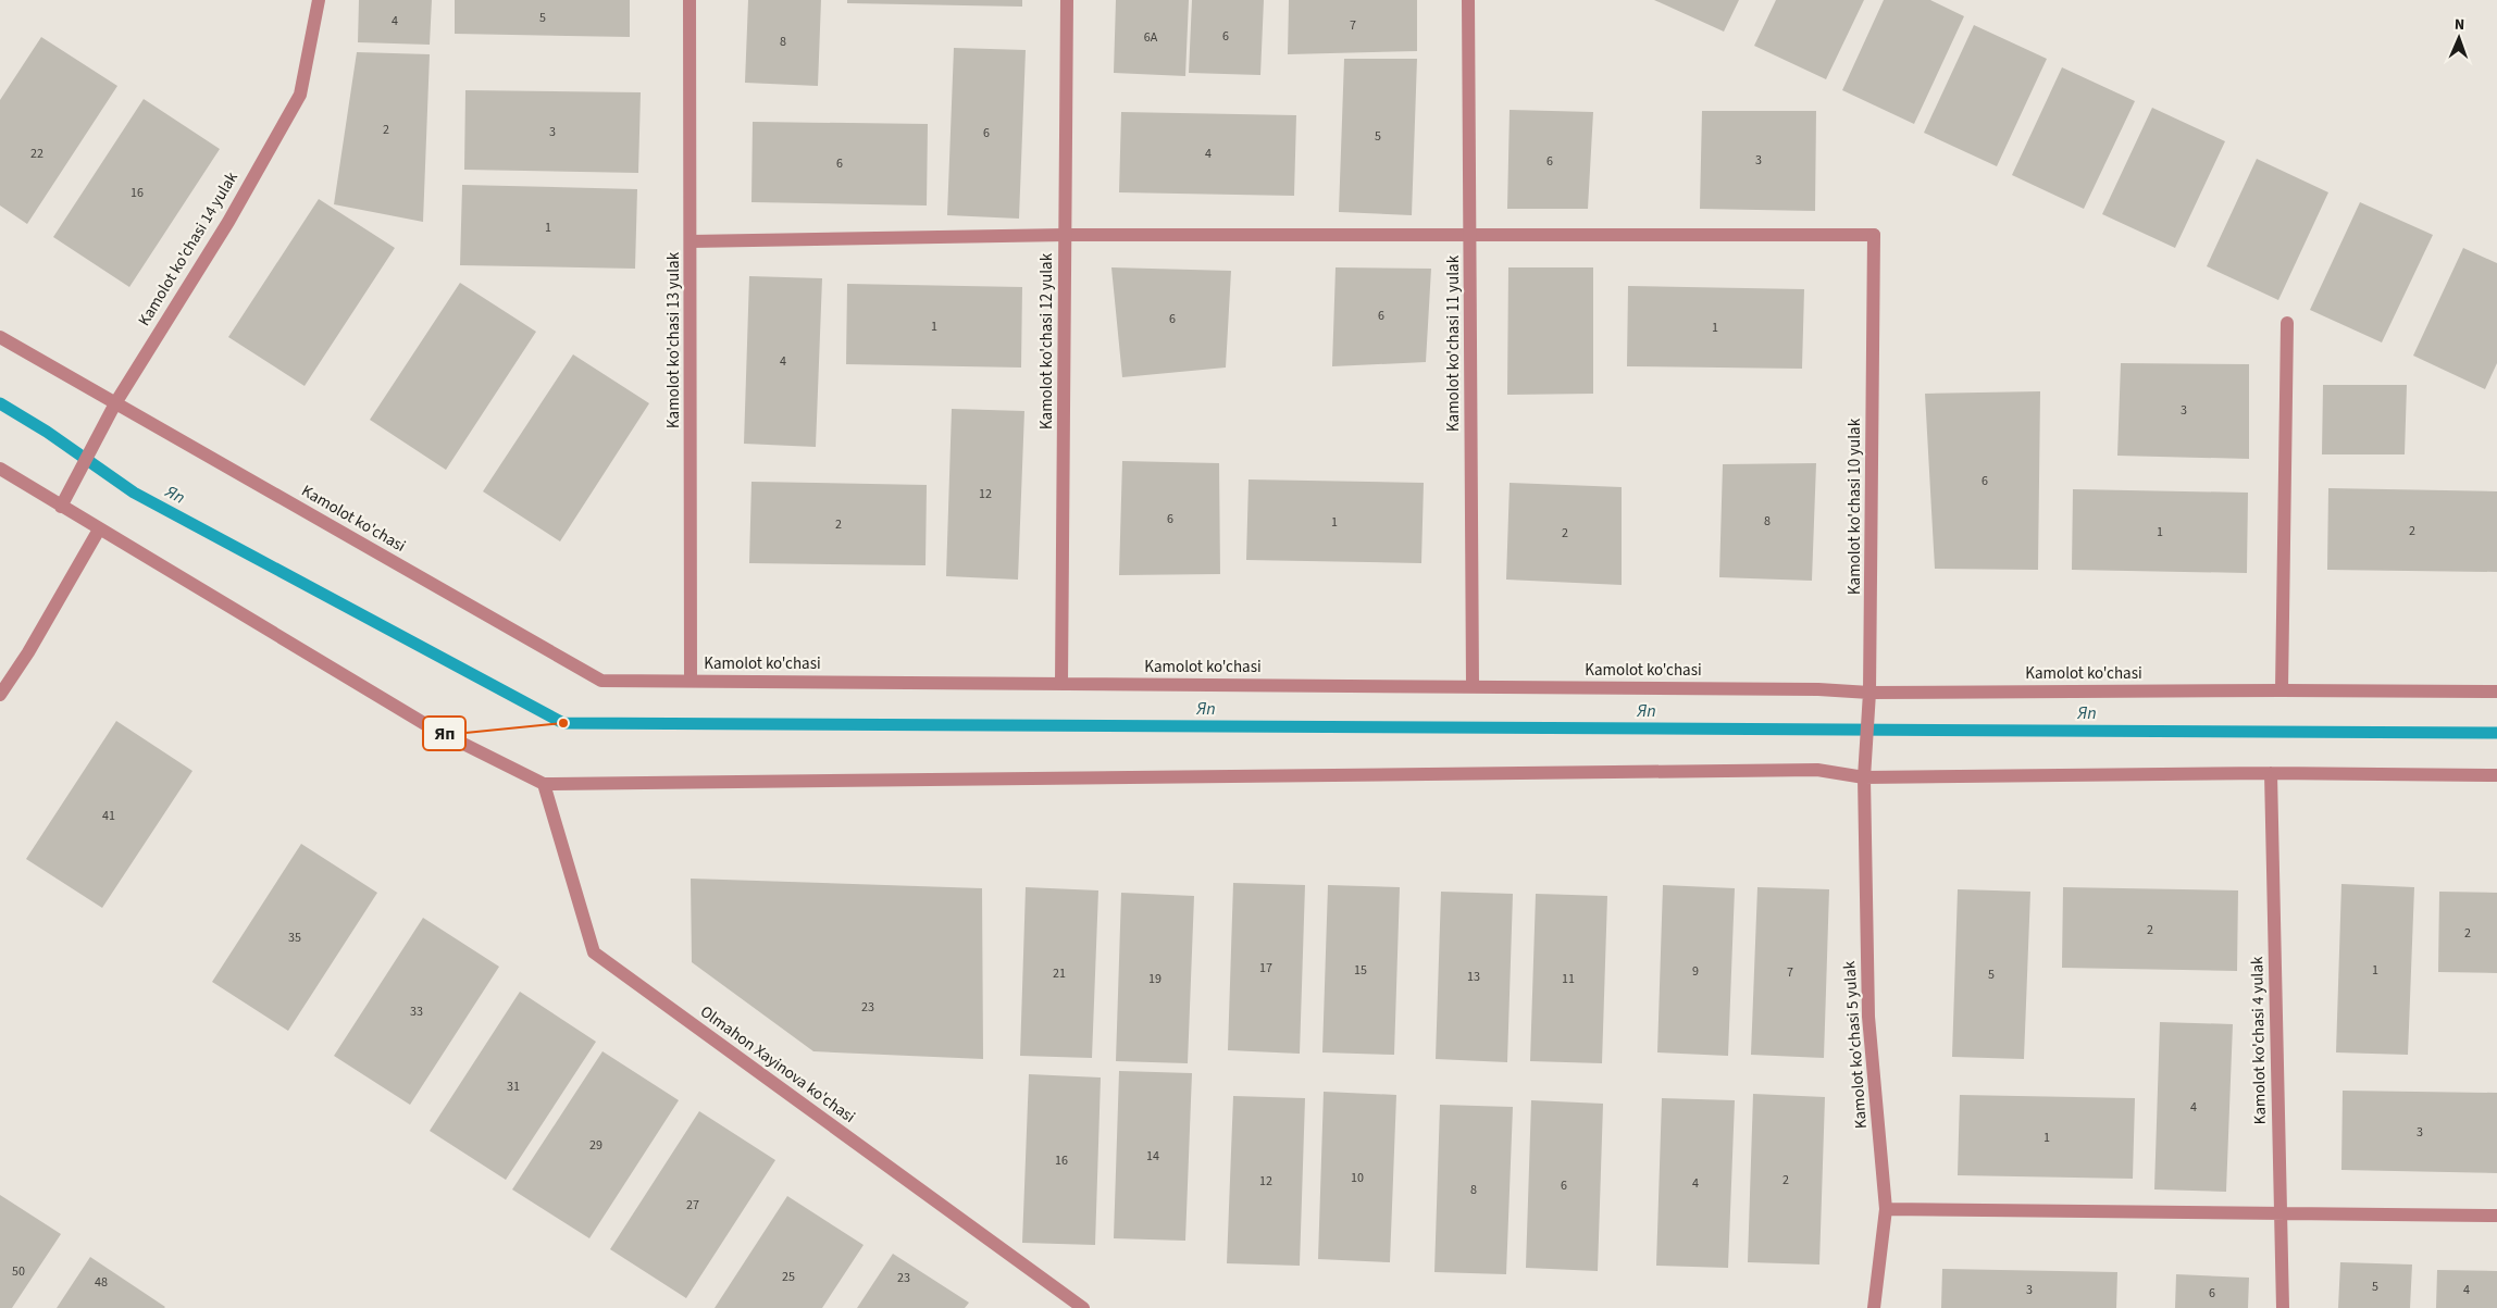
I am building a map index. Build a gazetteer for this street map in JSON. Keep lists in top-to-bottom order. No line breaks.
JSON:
{"streets":{"street":["Kamolot ko'chasi 14 yulak","Kamolot ko'chasi 13 yulak","Kamolot ko'chasi 12 yulak","Kamolot ko'chasi 11 yulak","Kamolot ko'chasi 10 yulak","Kamolot ko'chasi","Kamolot ko'chasi 4 yulak","Kamolot ko'chasi 5 yulak","Olmahon Xayinova ko'chasi"]},"crossings":[["Kamolot ko'chasi 14 yulak","Kamolot ko'chasi"],["Kamolot ko'chasi 13 yulak","Kamolot ko'chasi"],["Kamolot ko'chasi 12 yulak","Kamolot ko'chasi"],["Kamolot ko'chasi 11 yulak","Kamolot ko'chasi 10 yulak"],["Kamolot ko'chasi 11 yulak","Kamolot ko'chasi"],["Kamolot ko'chasi 10 yulak","Kamolot ko'chasi"],["Kamolot ko'chasi 10 yulak","Kamolot ko'chasi 5 yulak"]],"water":["Яп"],"places":["Яп"],"house_numbers":["5","4","7","6","6A","8","2","3","6","5","22","4","3","6","6","16","1","6","6","1","1","4","3","6","12","6","8","1","2","2","1","2","41","2","2","35","17","15","1","9","7","21","5","13","19","11","23","33","31","4","3","1","29","14","16","10","2","12","4","6","8","27","50","25","23","48","5","3","4","6"],"north":"top"}
